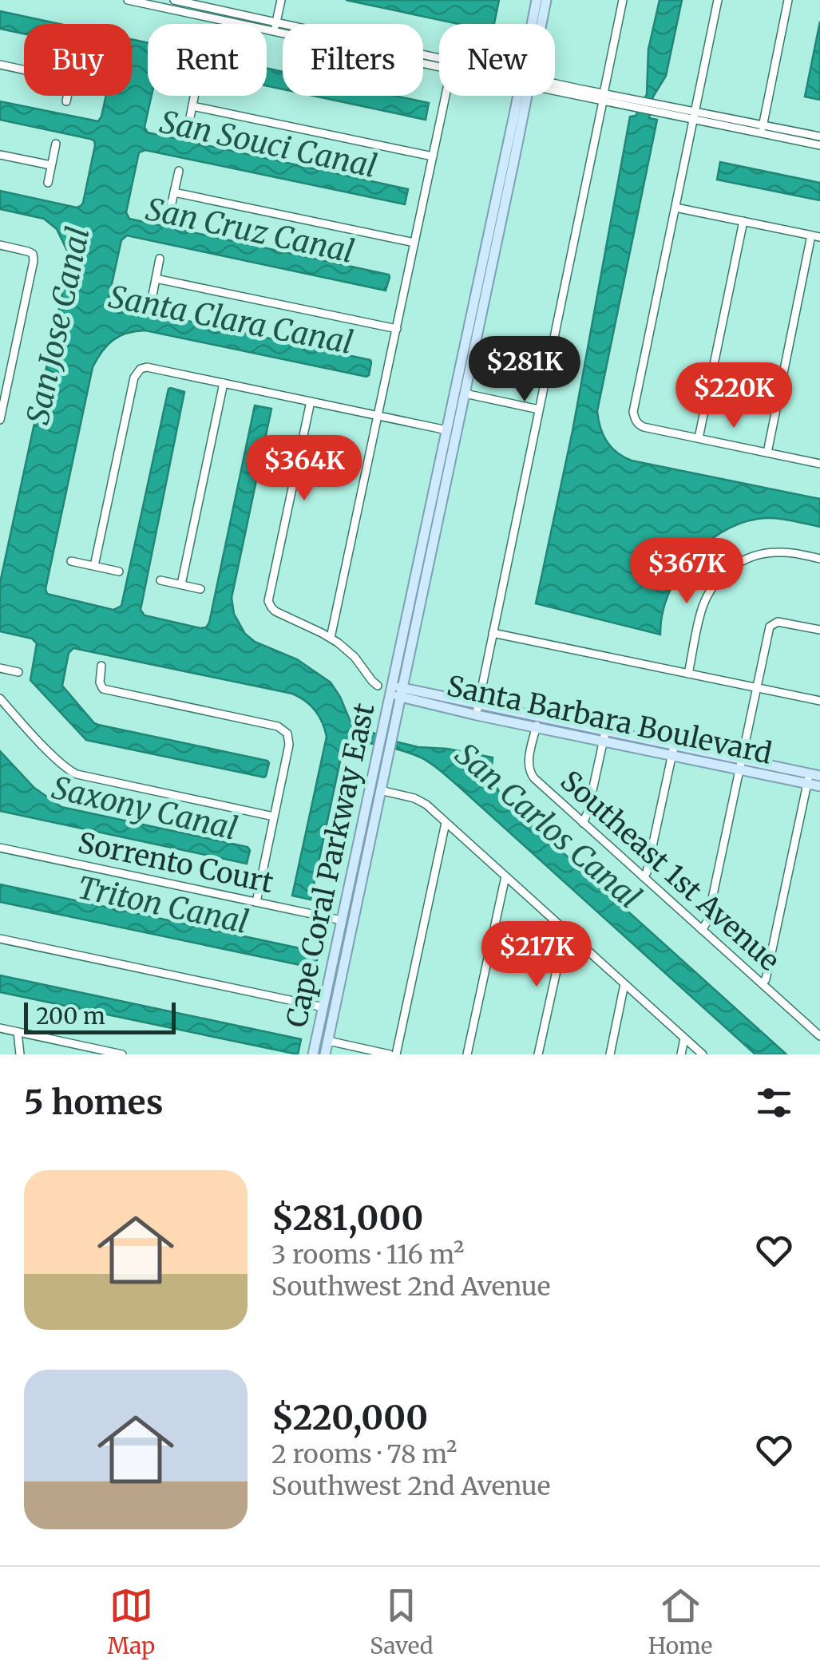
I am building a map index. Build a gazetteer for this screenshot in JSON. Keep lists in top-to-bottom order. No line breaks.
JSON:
{"streets":{"main road":["Santa Barbara Boulevard","Cape Coral Parkway East"],"street":["Sorrento Court","Southeast 1st Avenue"]},"crossings":[["Santa Barbara Boulevard","Cape Coral Parkway East"],["Santa Barbara Boulevard","Southeast 1st Avenue"],["Sorrento Court","Cape Coral Parkway East"]],"water":["San Souci Canal","San Cruz Canal","Santa Clara Canal","San Jose Canal","Saxony Canal","San Carlos Canal","Triton Canal"],"scale_bar":"200 m","page":{"chip":["Buy","Rent","Filters","New"],"price":["$281K","$220K","$364K","$367K","$217K"],"scale":"200 m","heading":"5 homes","list":[{"name":"$281,000","note":"3 rooms · 116 m² · Southwest 2nd Avenue"},{"name":"$220,000","note":"2 rooms · 78 m² · Southwest 2nd Avenue"}],"tabs":["Map","Saved","Home"]}}
